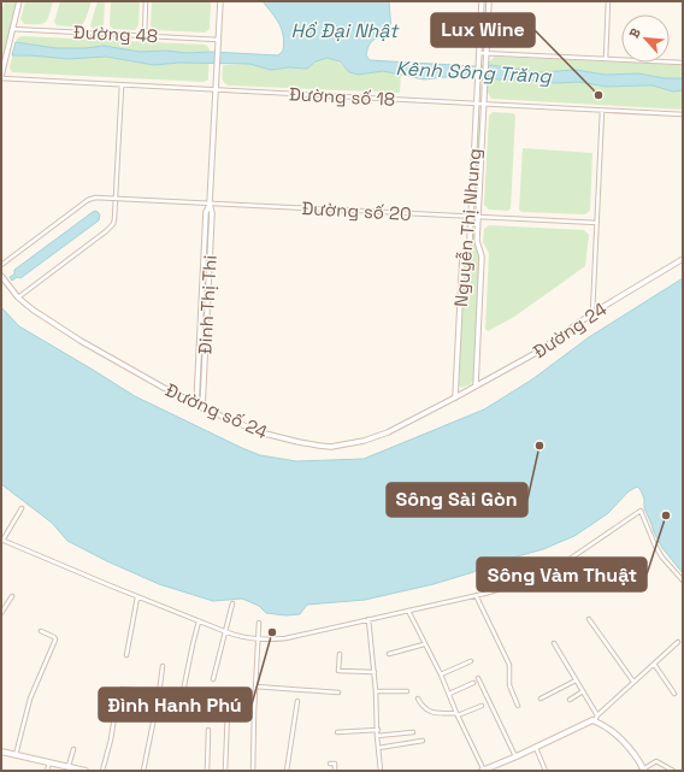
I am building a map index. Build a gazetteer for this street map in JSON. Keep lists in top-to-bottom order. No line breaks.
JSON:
{"streets":{"street":["Đường 48","Đường số 18","Đường số 20","Nguyễn Thị Nhung","Đinh Thị Thi","Đường 24","Đường số 24"]},"crossings":[["Đường 48","Đinh Thị Thi"],["Đường số 18","Nguyễn Thị Nhung"],["Đường số 18","Đinh Thị Thi"],["Đường số 20","Nguyễn Thị Nhung"],["Đường số 20","Đinh Thị Thi"],["Nguyễn Thị Nhung","Đường 24"],["Nguyễn Thị Nhung","Đường số 24"],["Đinh Thị Thi","Đường số 24"],["Đường 24","Đường số 24"]],"water":["Hồ Đại Nhật","Kênh Sông Trăng"],"places":["Lux Wine","Sông Sài Gòn","Sông Vàm Thuật","Đình Hanh Phú"],"north":"top left"}
